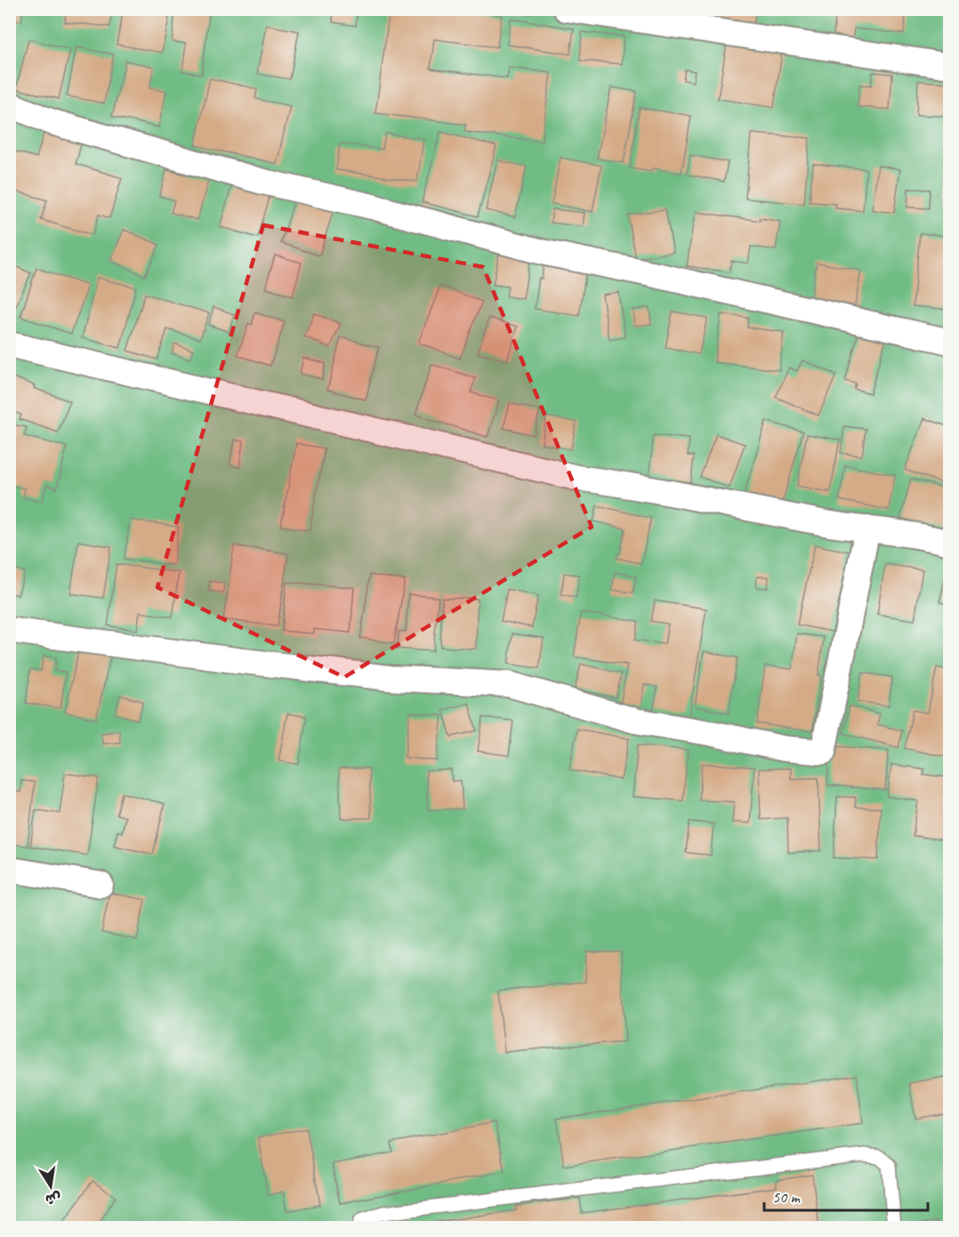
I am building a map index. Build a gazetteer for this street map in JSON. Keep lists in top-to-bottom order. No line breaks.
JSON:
{"scale_bar":"50 m","north":"bottom"}
